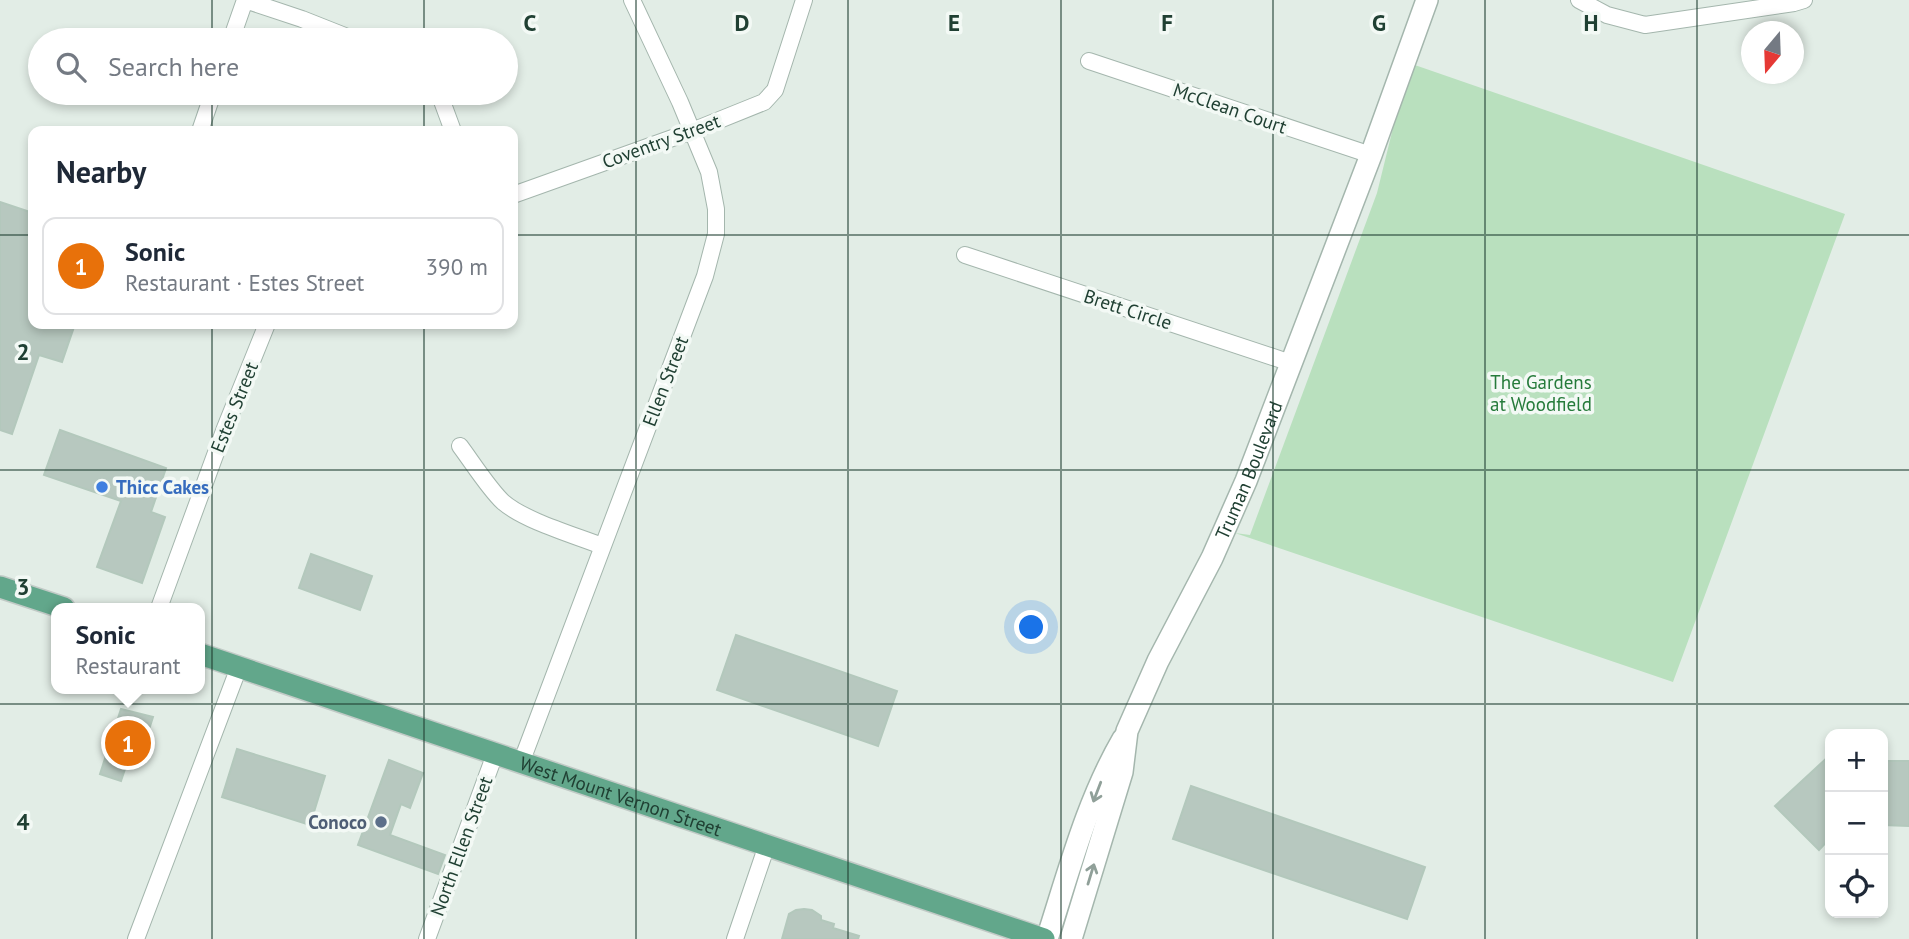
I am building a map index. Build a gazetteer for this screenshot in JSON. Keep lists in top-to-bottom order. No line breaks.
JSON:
{"streets":{"main road":["West Mount Vernon Street"],"street":["McClean Court","Coventry Street","Brett Circle","Ellen Street","Estes Street","Truman Boulevard","North Ellen Street"]},"crossings":[["McClean Court","Truman Boulevard"],["Coventry Street","Ellen Street"],["Brett Circle","Truman Boulevard"],["Ellen Street","West Mount Vernon Street"],["West Mount Vernon Street","North Ellen Street"]],"parks":["The Gardens at Woodfield"],"places":["Thicc Cakes","Conoco"],"north":"bottom","page":{"search":"Search here","heading":"Nearby","list":[{"mark":"1","name":"Sonic","note":"Restaurant · Estes Street","value":"390 m"}],"popup":["Sonic","Restaurant"],"pins":"1","map_buttons":["+","−"]},"grid":{"columns":["C","D","E","F","G","H"],"rows":["2","3","4"]}}
